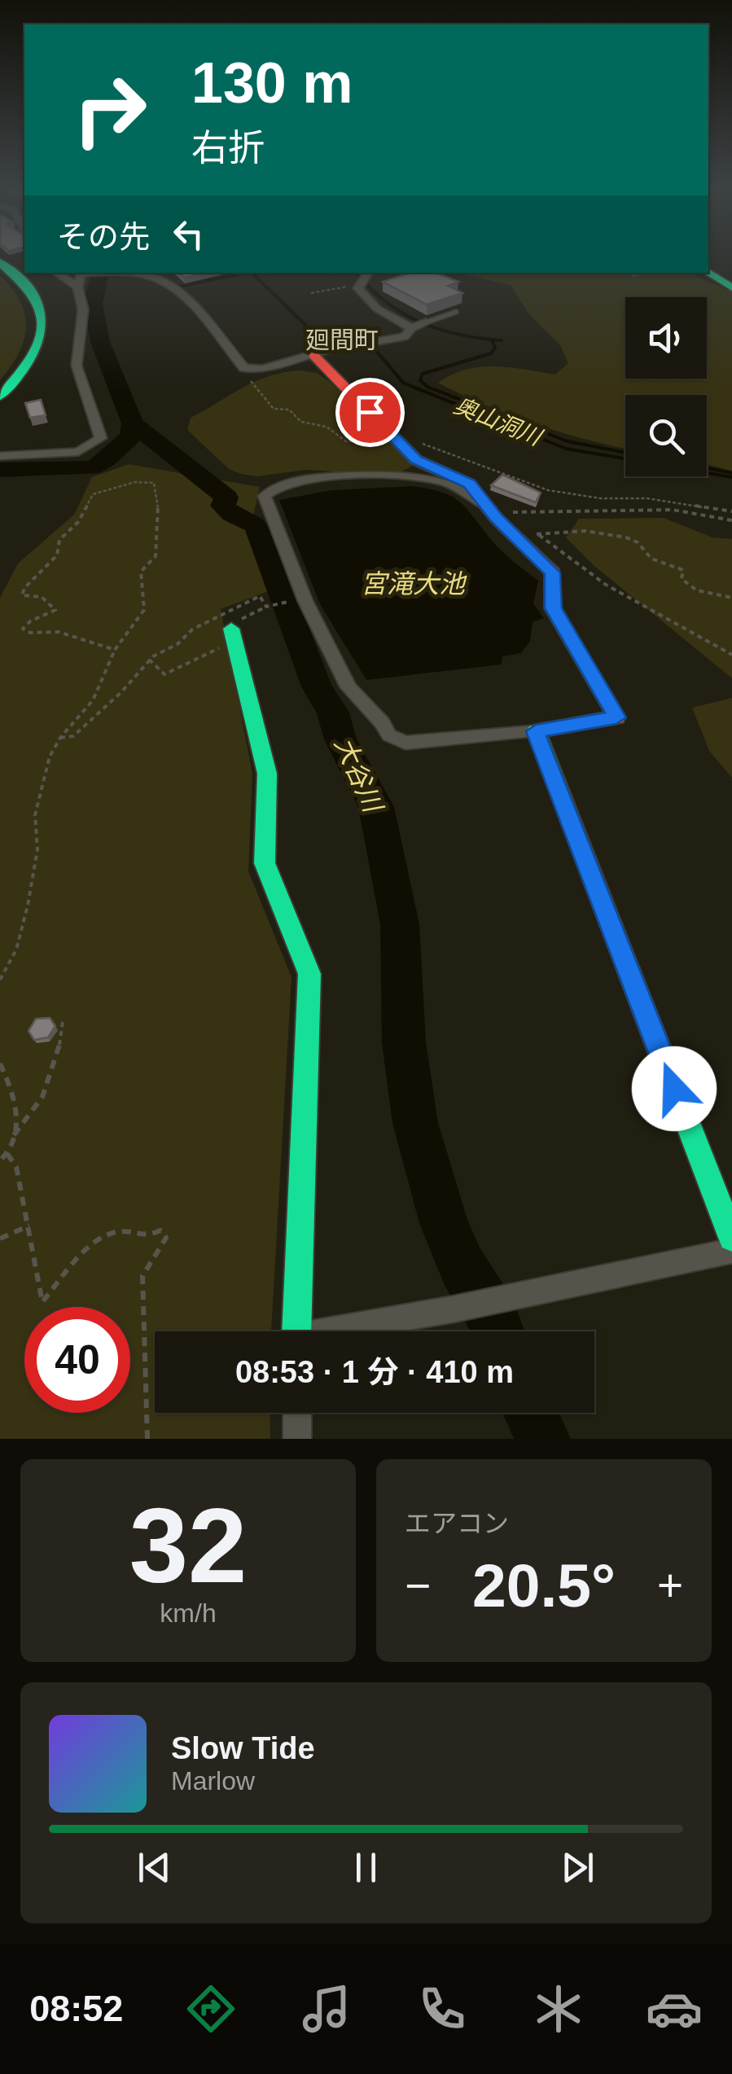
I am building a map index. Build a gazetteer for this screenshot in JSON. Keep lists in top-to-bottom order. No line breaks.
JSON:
{"districts":["廻間町"],"water":["奥山洞川","宮滝大池","大谷川"],"page":{"turn":["130 m","右折"],"then":"その先","limit":"40","trip":"08:53 · 1 分 · 410 m","tile":[["32","km/h"],"エアコン"],"heat":["−","20.5°","+"],"song":["Slow Tide","Marlow"],"tabs":"08:52"}}
